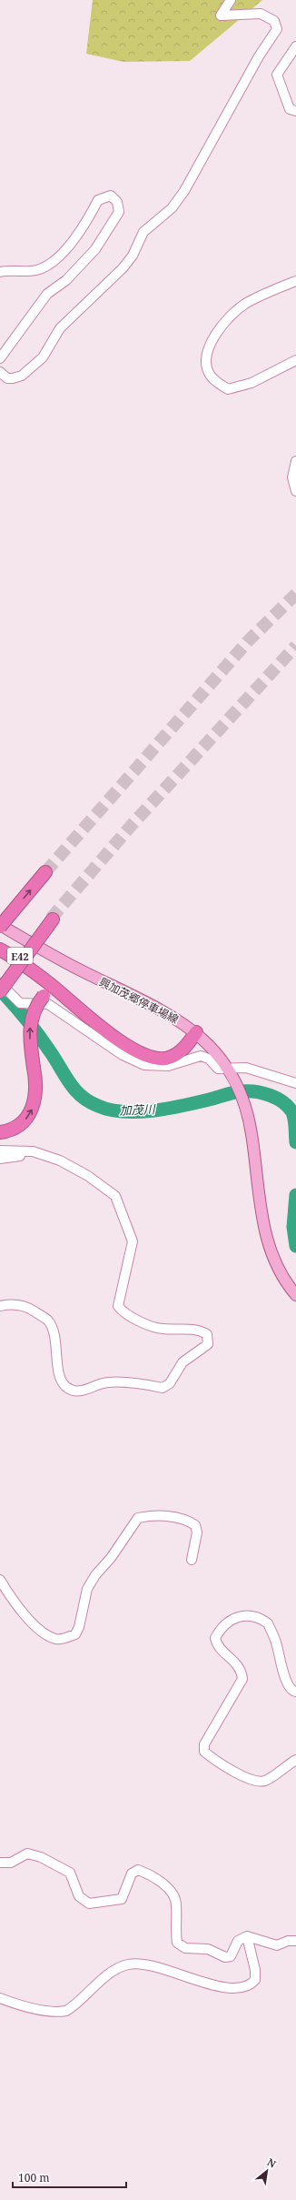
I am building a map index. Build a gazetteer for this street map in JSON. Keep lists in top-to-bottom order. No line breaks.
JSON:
{"streets":{"highway":["E42"],"main road":["興加茂郷停車場線"]},"water":["加茂川"],"scale_bar":"100 m","north":"top right"}
